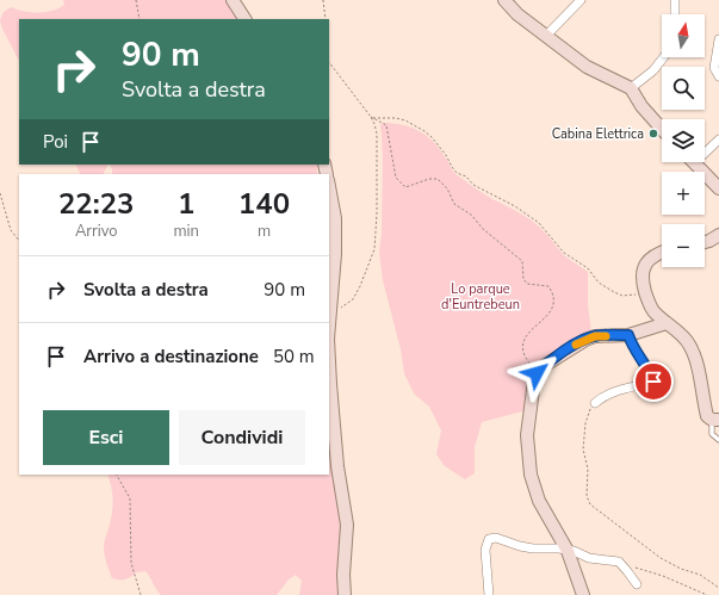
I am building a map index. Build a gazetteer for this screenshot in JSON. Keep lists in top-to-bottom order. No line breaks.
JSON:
{"parks":["Lo parque d'Euntrebeun"],"places":["Cabina Elettrica"],"north":"top","page":{"map_buttons":["+","−"],"turn":["90 m","Svolta a destra"],"then":"Poi","eta":["22:23","Arrivo","1","min","140","m"],"list":[{"name":"Svolta a destra","value":"90 m"},{"name":"Arrivo a destinazione","value":"50 m"}],"buttons":["Esci","Condividi"]}}
